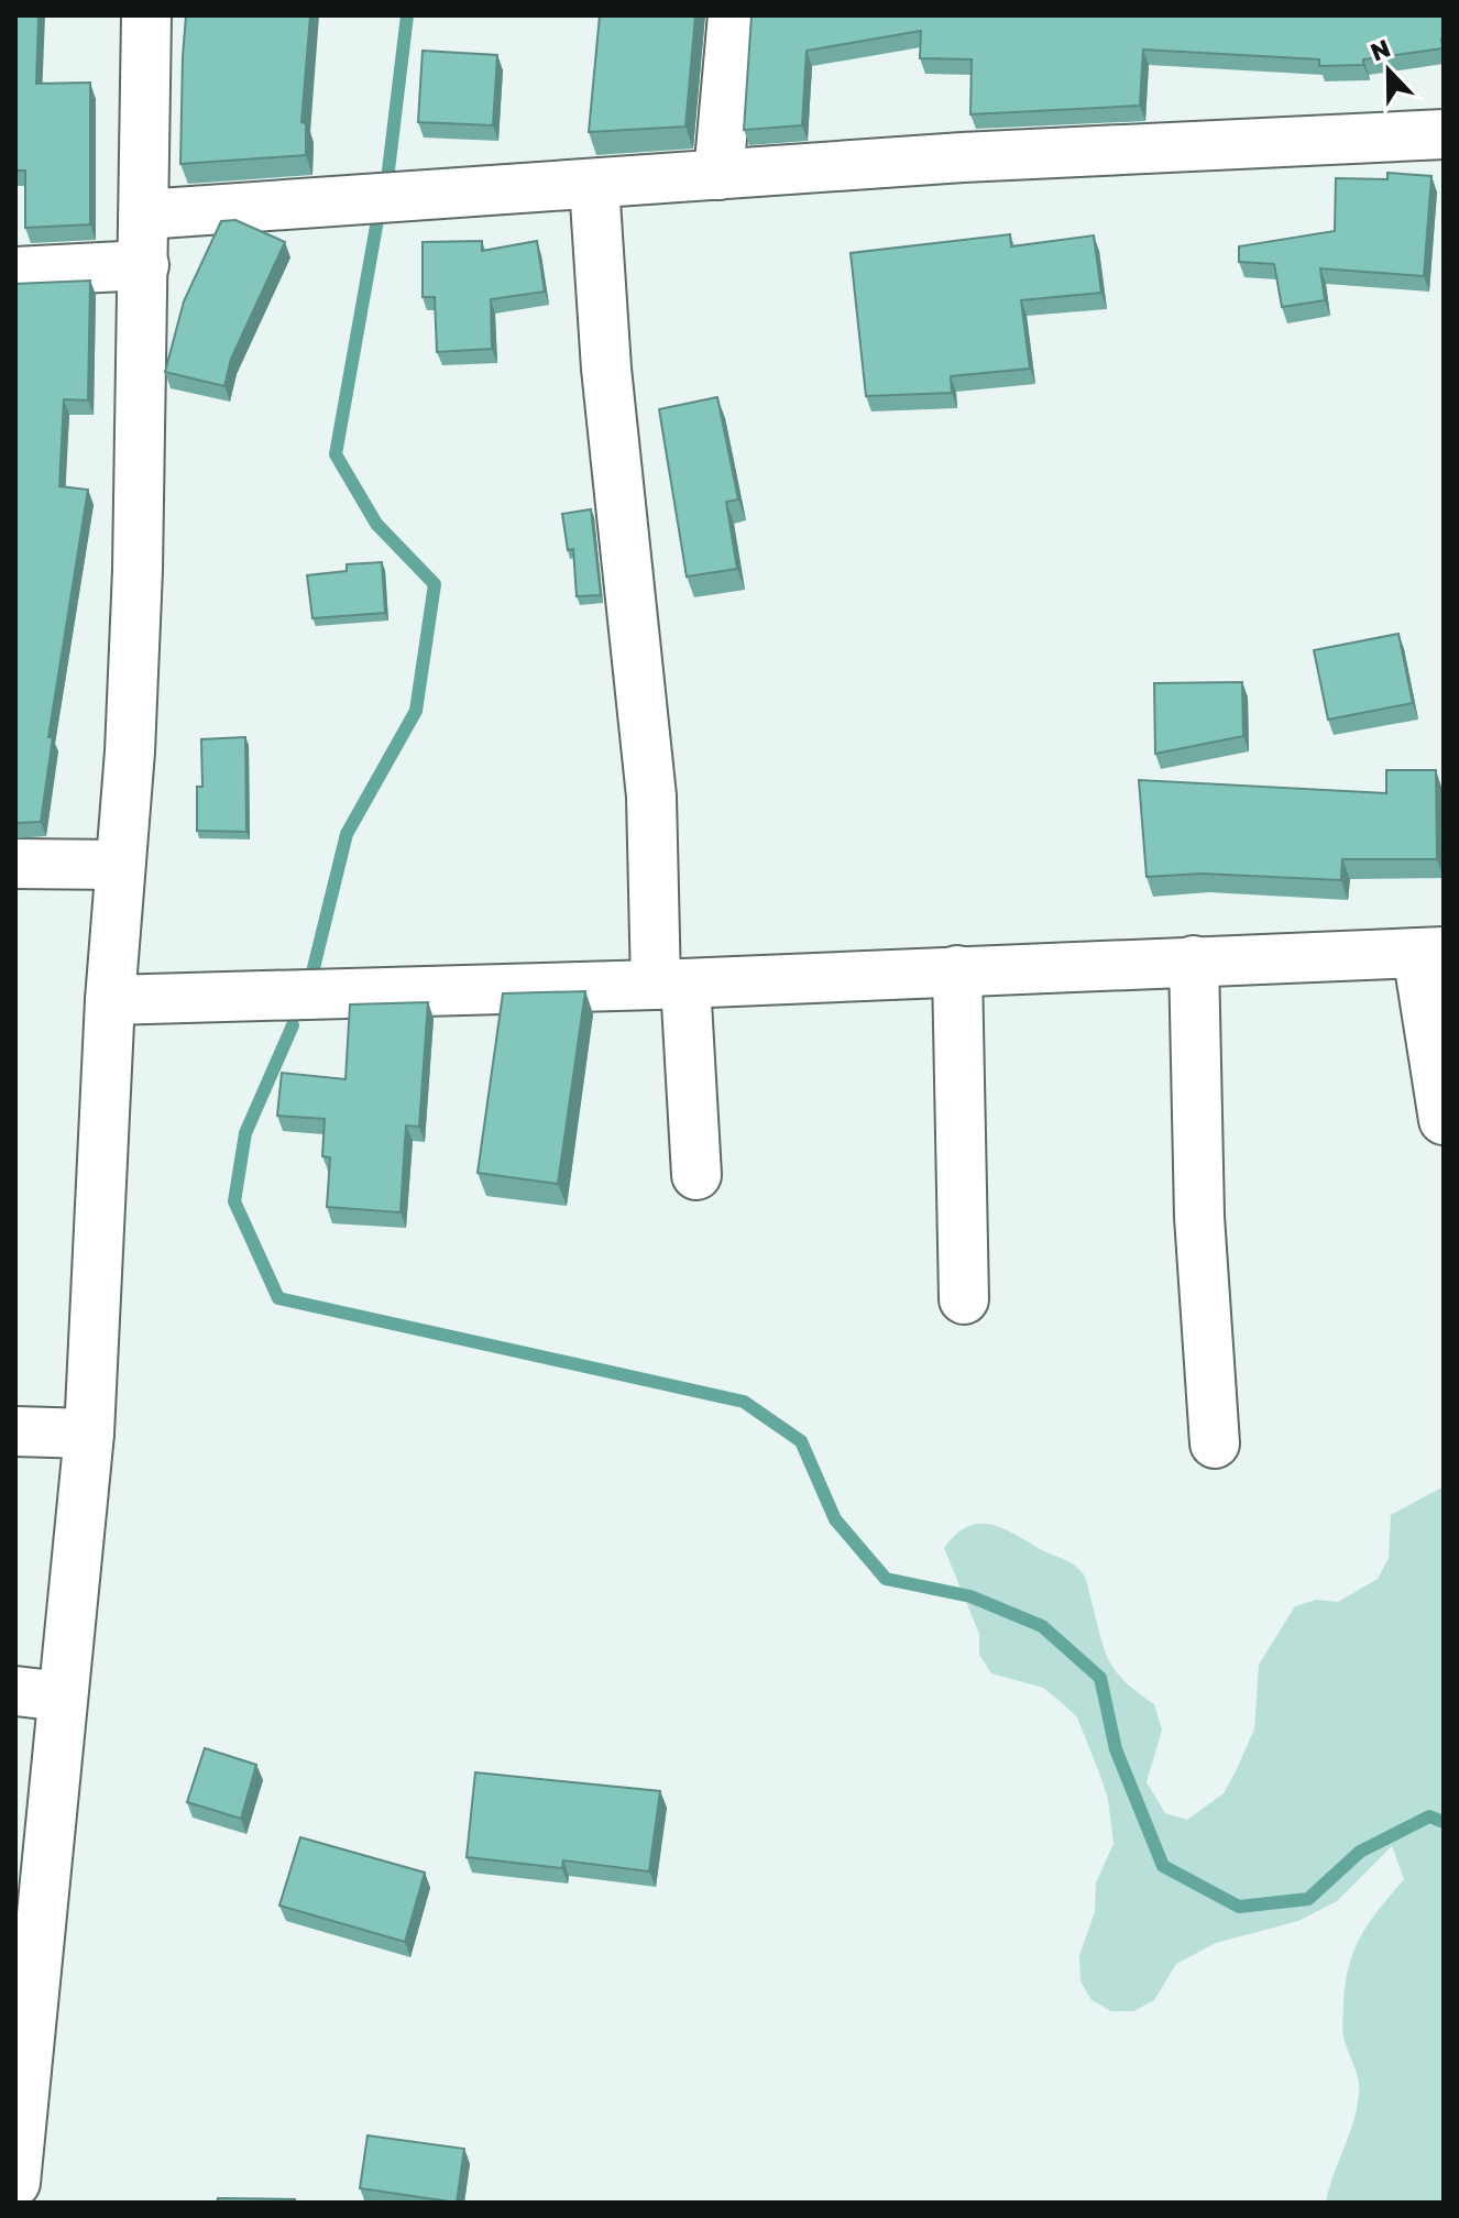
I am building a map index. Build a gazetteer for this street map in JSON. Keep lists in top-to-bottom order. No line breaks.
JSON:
{"north":"top"}
